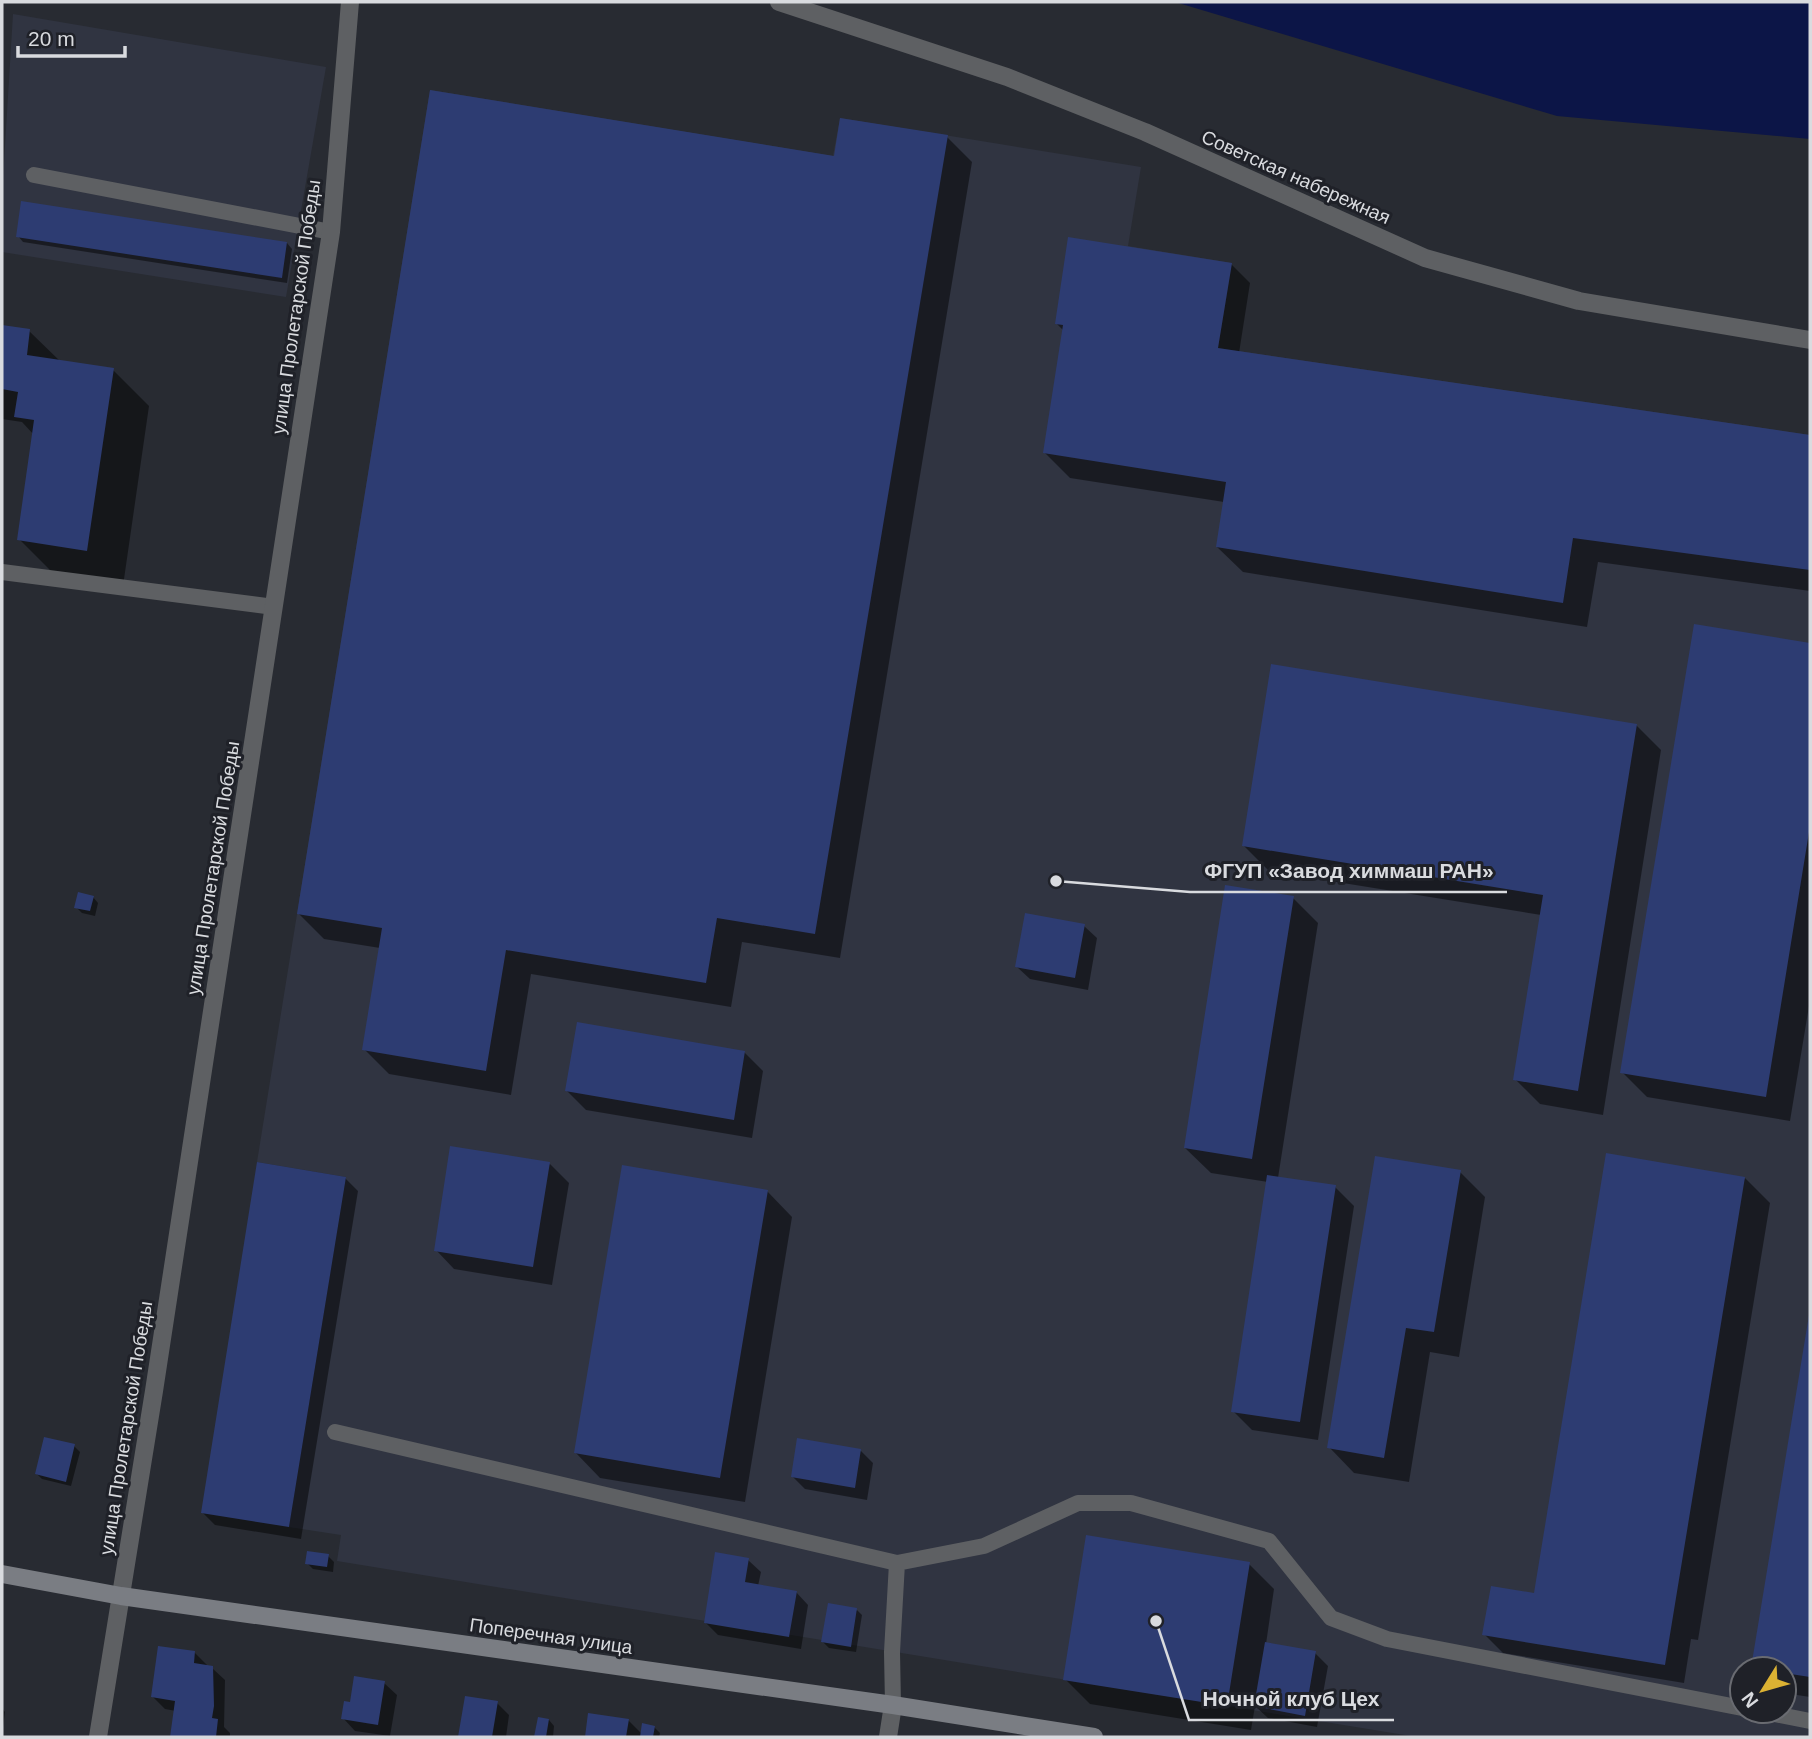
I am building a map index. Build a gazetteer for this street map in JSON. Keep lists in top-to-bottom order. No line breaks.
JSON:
{"streets":{"street":["Советская набережная","улица Пролетарской Победы","Поперечная улица"]},"crossings":[["улица Пролетарской Победы","Поперечная улица"]],"places":["ФГУП «Завод химмаш РАН»","Ночной клуб Цех"],"scale_bar":"20 m","north":"bottom left"}
